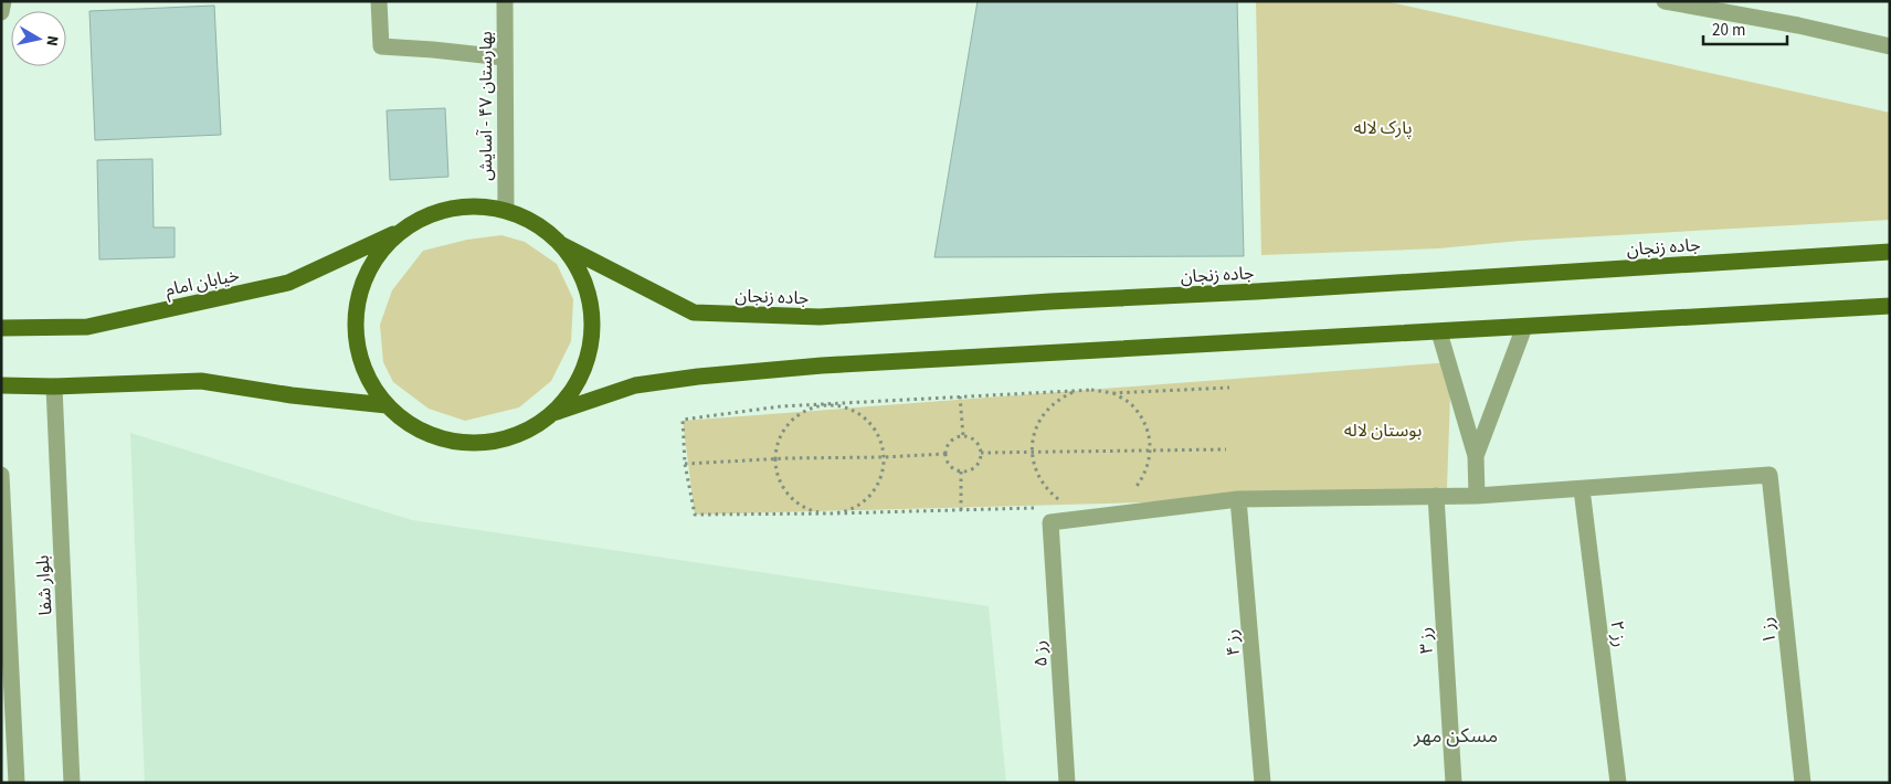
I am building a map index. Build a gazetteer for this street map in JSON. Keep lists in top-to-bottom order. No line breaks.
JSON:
{"streets":{"main road":["جاده زنجان","خیابان امام"],"street":["بهارستان ۴۷ - آسایش","بلوار شفا","رز ۱","رز ۲","رز ۳","رز ۴","رز ۵"]},"crossings":[["رز ۱","رز ۲"]],"districts":["مسکن مهر"],"parks":["پارک لاله","بوستان لاله"],"scale_bar":"20 m","north":"right"}
